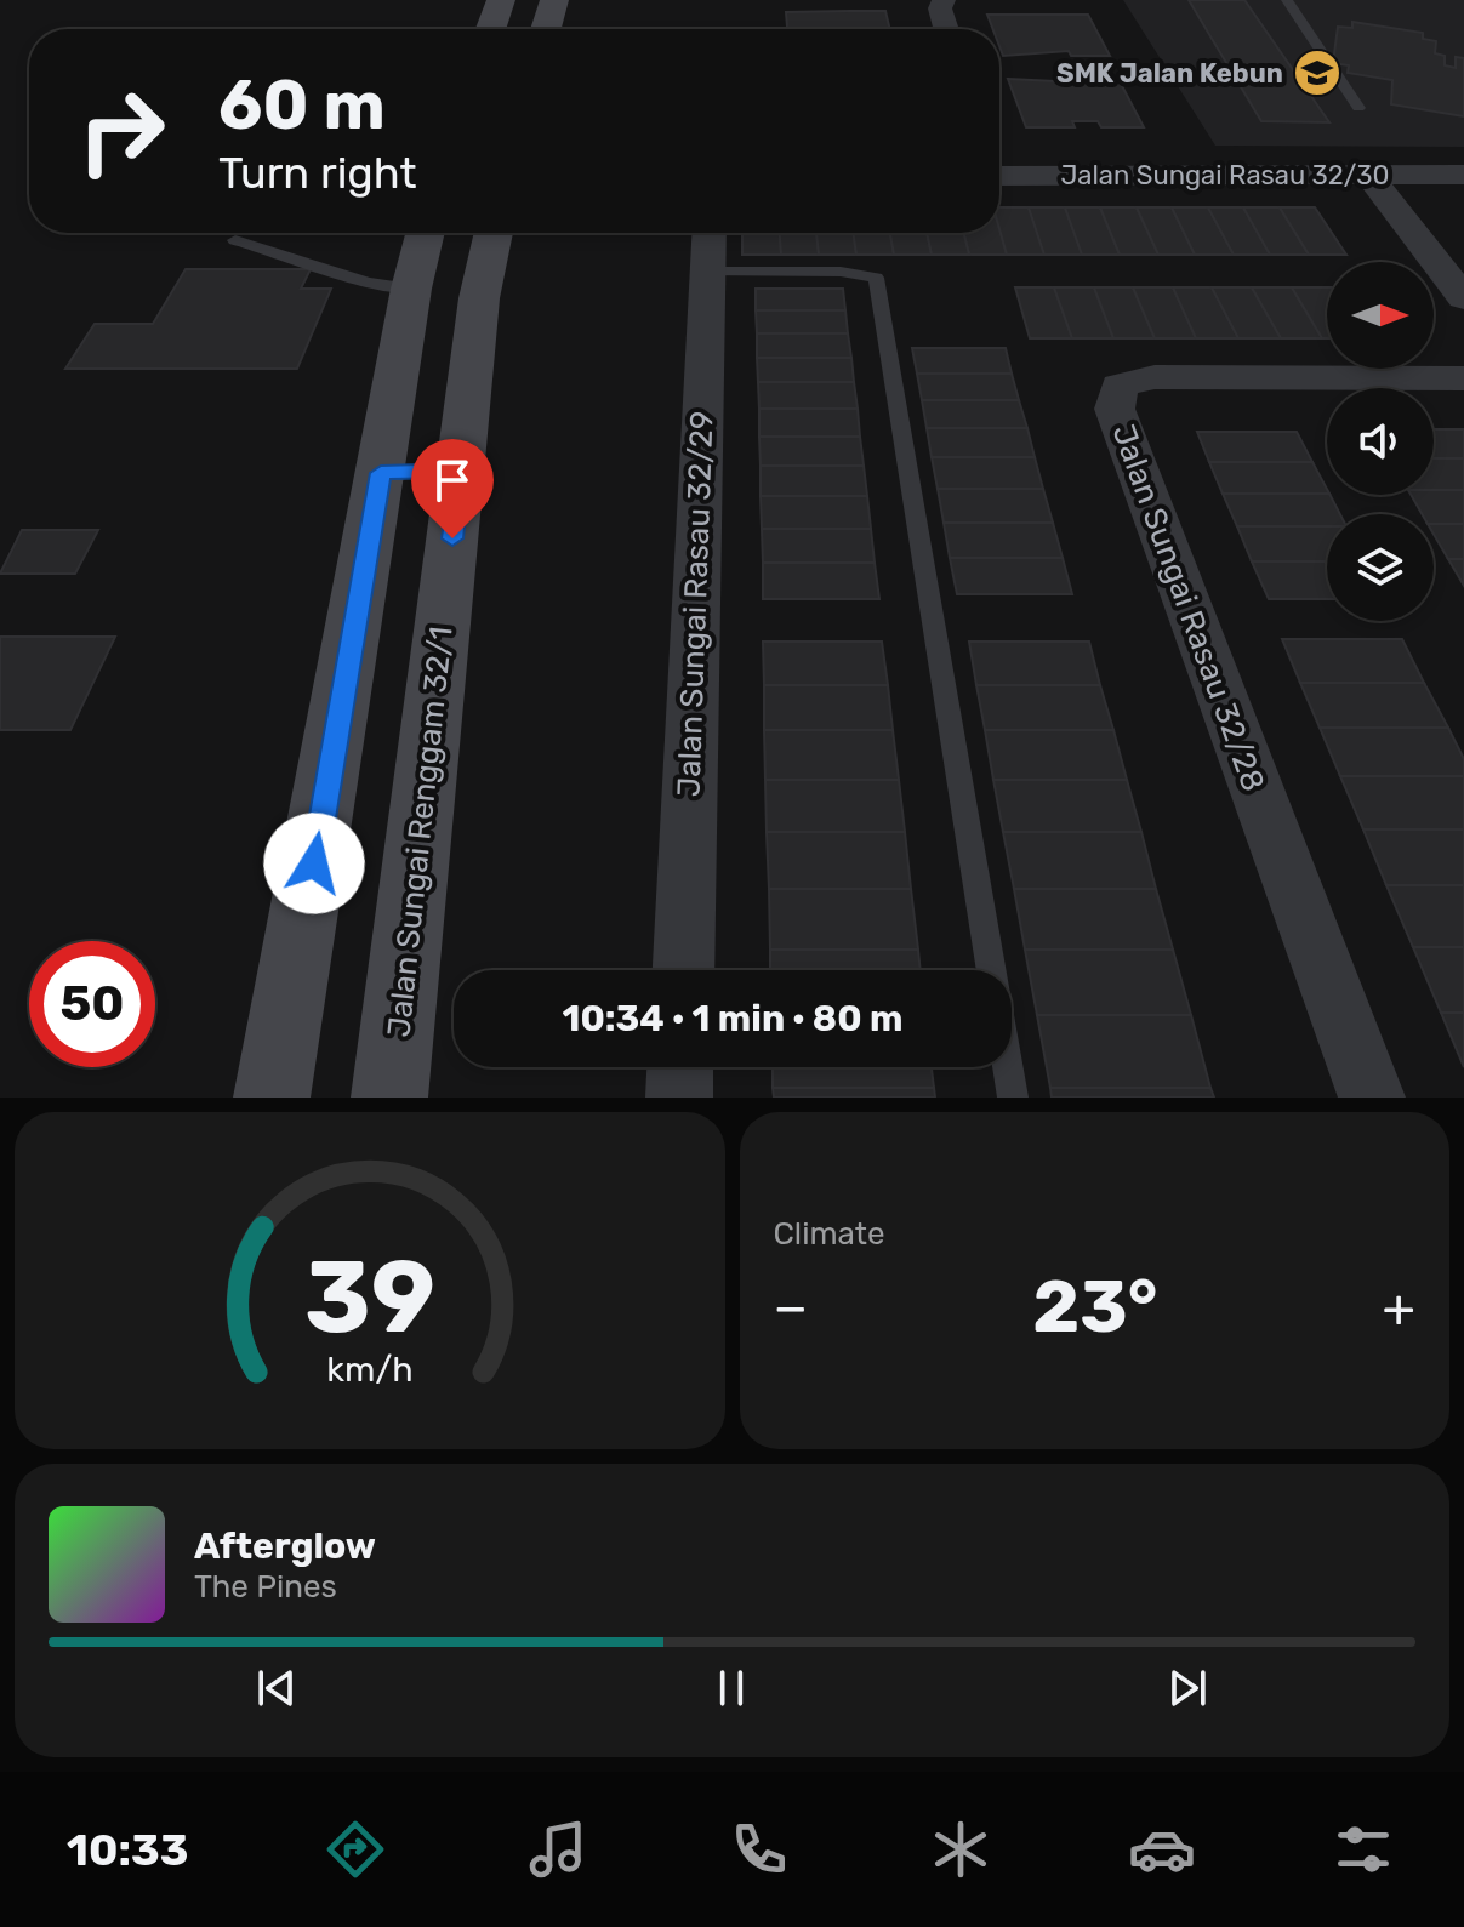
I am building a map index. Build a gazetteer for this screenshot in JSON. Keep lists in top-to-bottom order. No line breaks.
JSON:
{"streets":{"main road":["Jalan Sungai Renggam 32/1"],"street":["Jalan Sungai Rasau 32/30","Jalan Sungai Rasau 32/29","Jalan Sungai Rasau 32/28"]},"places":{"school or university":["SMK Jalan Kebun"]},"north":"right","page":{"turn":["60 m","Turn right"],"limit":"50","trip":"10:34 · 1 min · 80 m","tile":"Climate","heat":["−","23°","+"],"song":["Afterglow","The Pines"],"tabs":"10:33","gauge":["39","km/h"]}}
